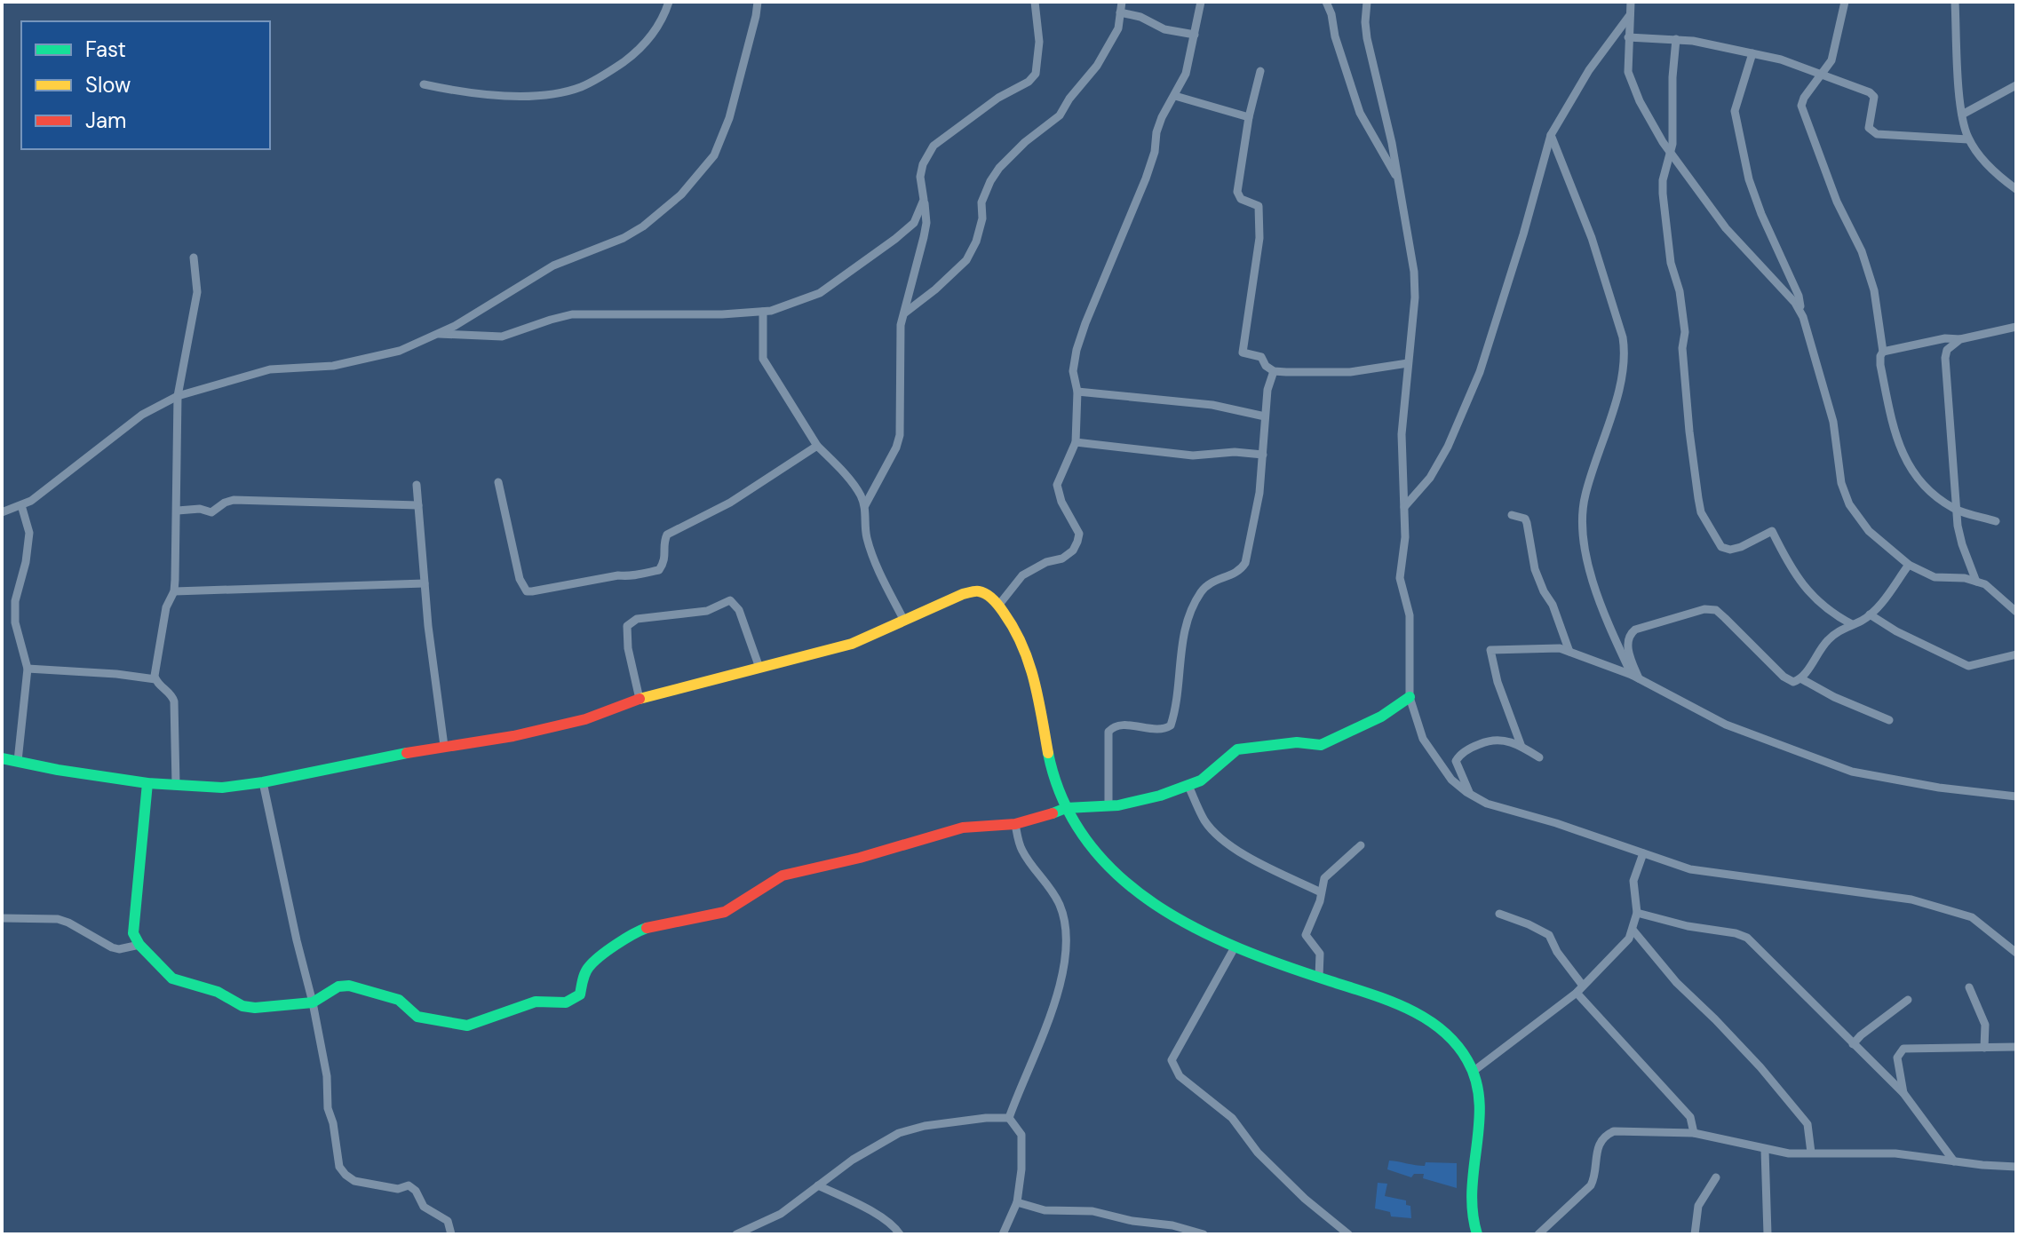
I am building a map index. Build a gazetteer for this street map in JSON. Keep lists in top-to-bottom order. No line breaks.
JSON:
{"legend":["Fast","Slow","Jam"]}
